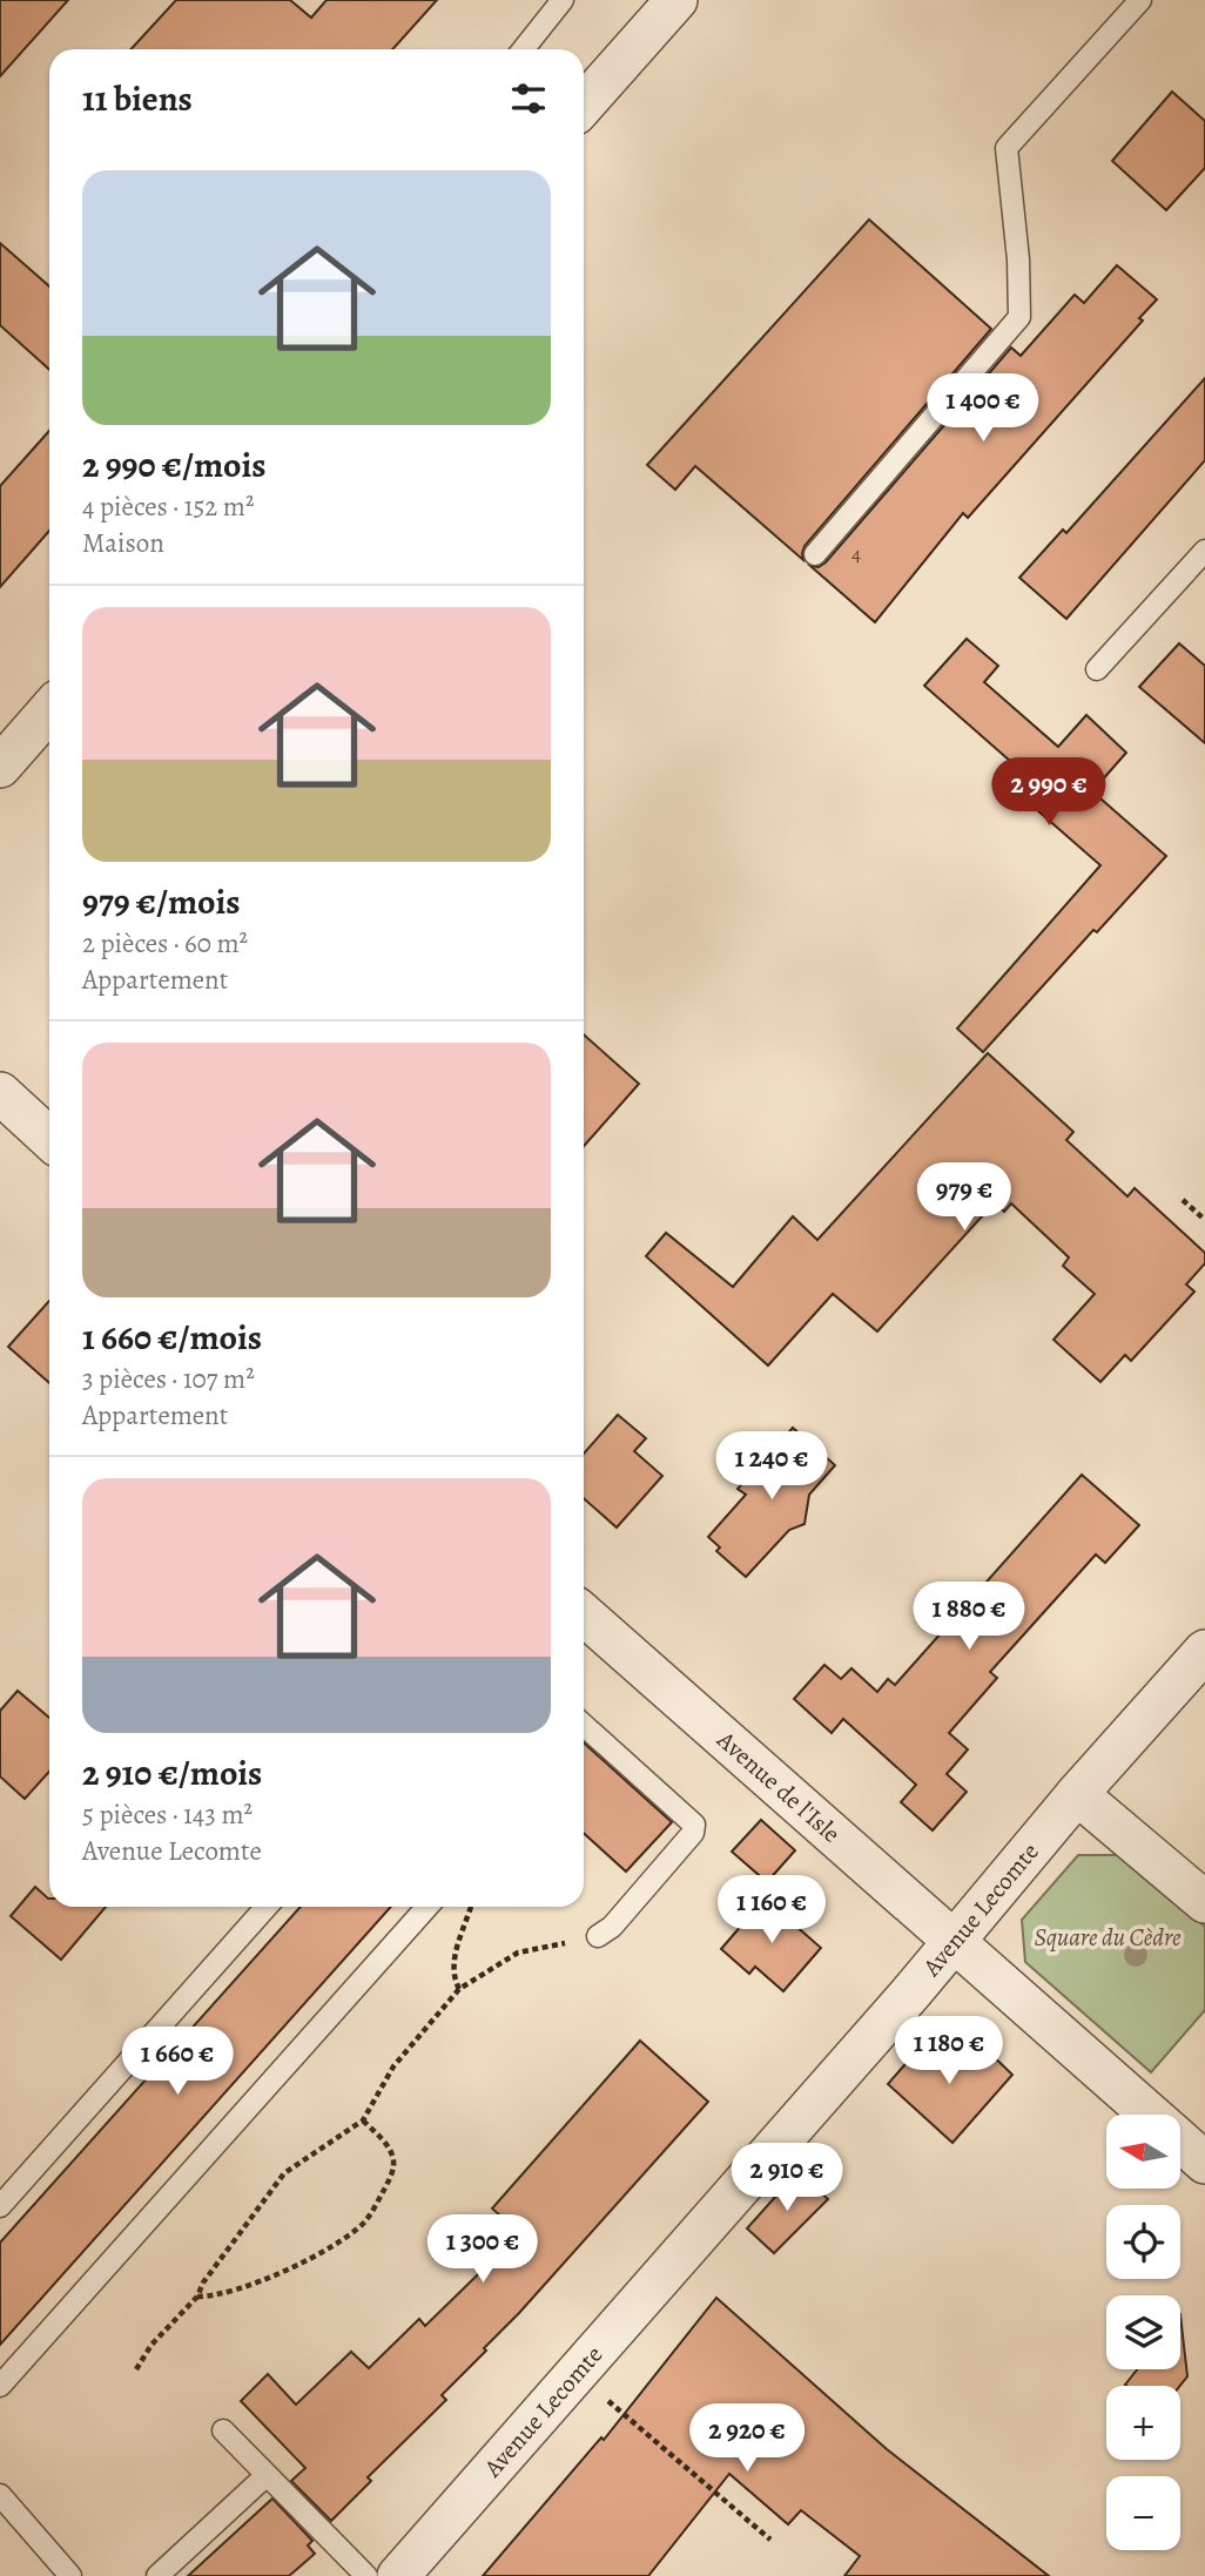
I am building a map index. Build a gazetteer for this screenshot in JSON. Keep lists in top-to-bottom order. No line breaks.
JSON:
{"streets":{"street":["Avenue de l'Isle","Avenue Lecomte"]},"crossings":[["Avenue de l'Isle","Avenue Lecomte"]],"parks":["Square du Cèdre"],"house_numbers":["4"],"north":"left","page":{"heading":"11 biens","list":[{"name":"2 990 €/mois","note":"4 pièces · 152 m² · Maison"},{"name":"979 €/mois","note":"2 pièces · 60 m² · Appartement"},{"name":"1 660 €/mois","note":"3 pièces · 107 m² · Appartement"},{"name":"2 910 €/mois","note":"5 pièces · 143 m² · Avenue Lecomte"}],"price":["1 400 €","2 990 €","979 €","1 240 €","1 880 €","1 160 €","1 180 €","1 660 €","2 910 €","1 300 €","2 920 €"],"map_buttons":["+","−"]}}
